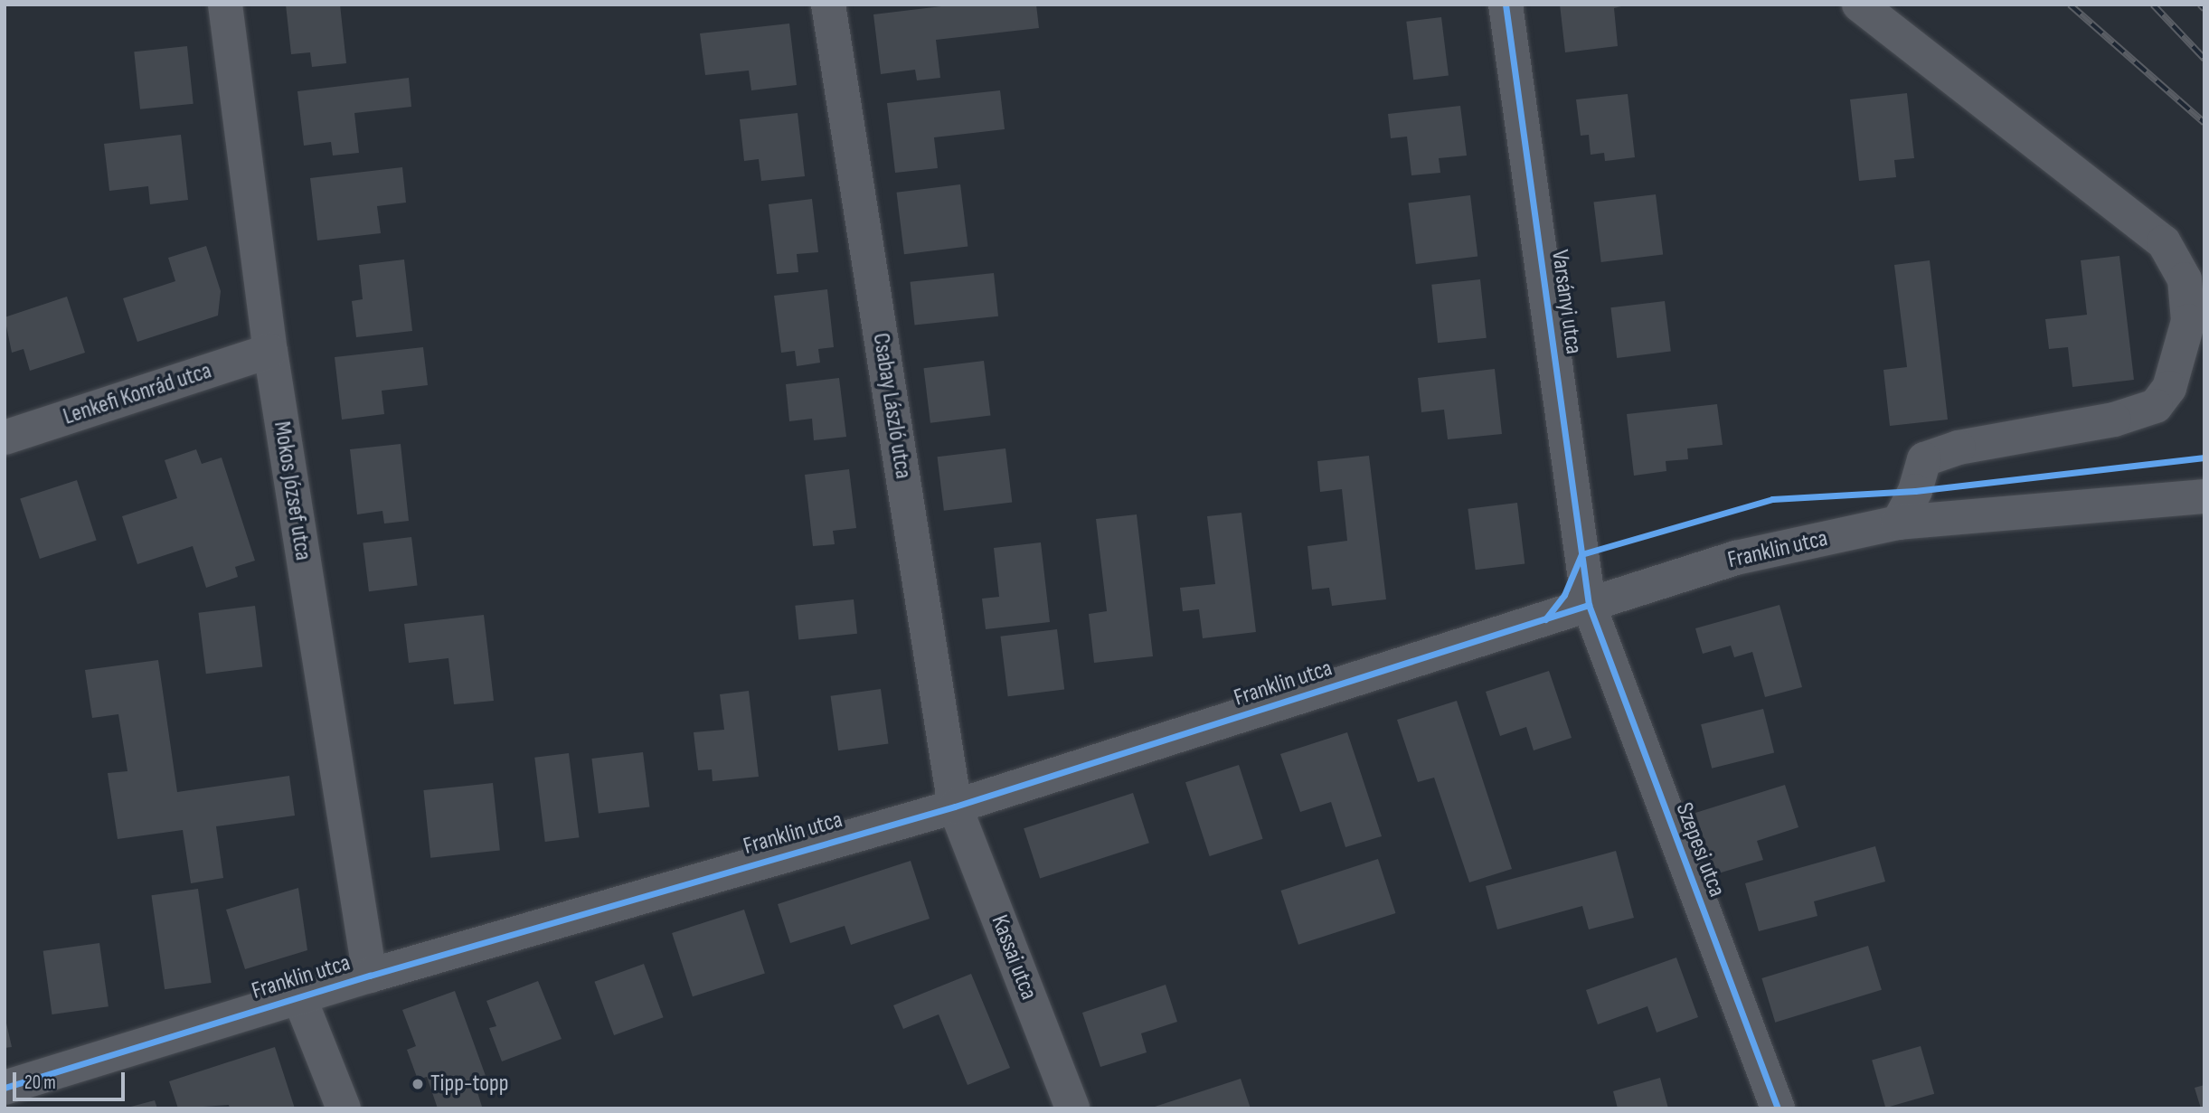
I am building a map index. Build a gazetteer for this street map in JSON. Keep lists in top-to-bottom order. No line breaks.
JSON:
{"streets":{"street":["Varsányi utca","Lenkefi Konrád utca","Csabay László utca","Mokos József utca","Franklin utca","Szepesi utca","Kassai utca"]},"crossings":[["Varsányi utca","Franklin utca"],["Varsányi utca","Szepesi utca"],["Lenkefi Konrád utca","Mokos József utca"],["Csabay László utca","Franklin utca"],["Csabay László utca","Kassai utca"],["Mokos József utca","Franklin utca"],["Franklin utca","Szepesi utca"],["Franklin utca","Kassai utca"]],"places":["Tipp-topp"],"scale_bar":"20 m"}
